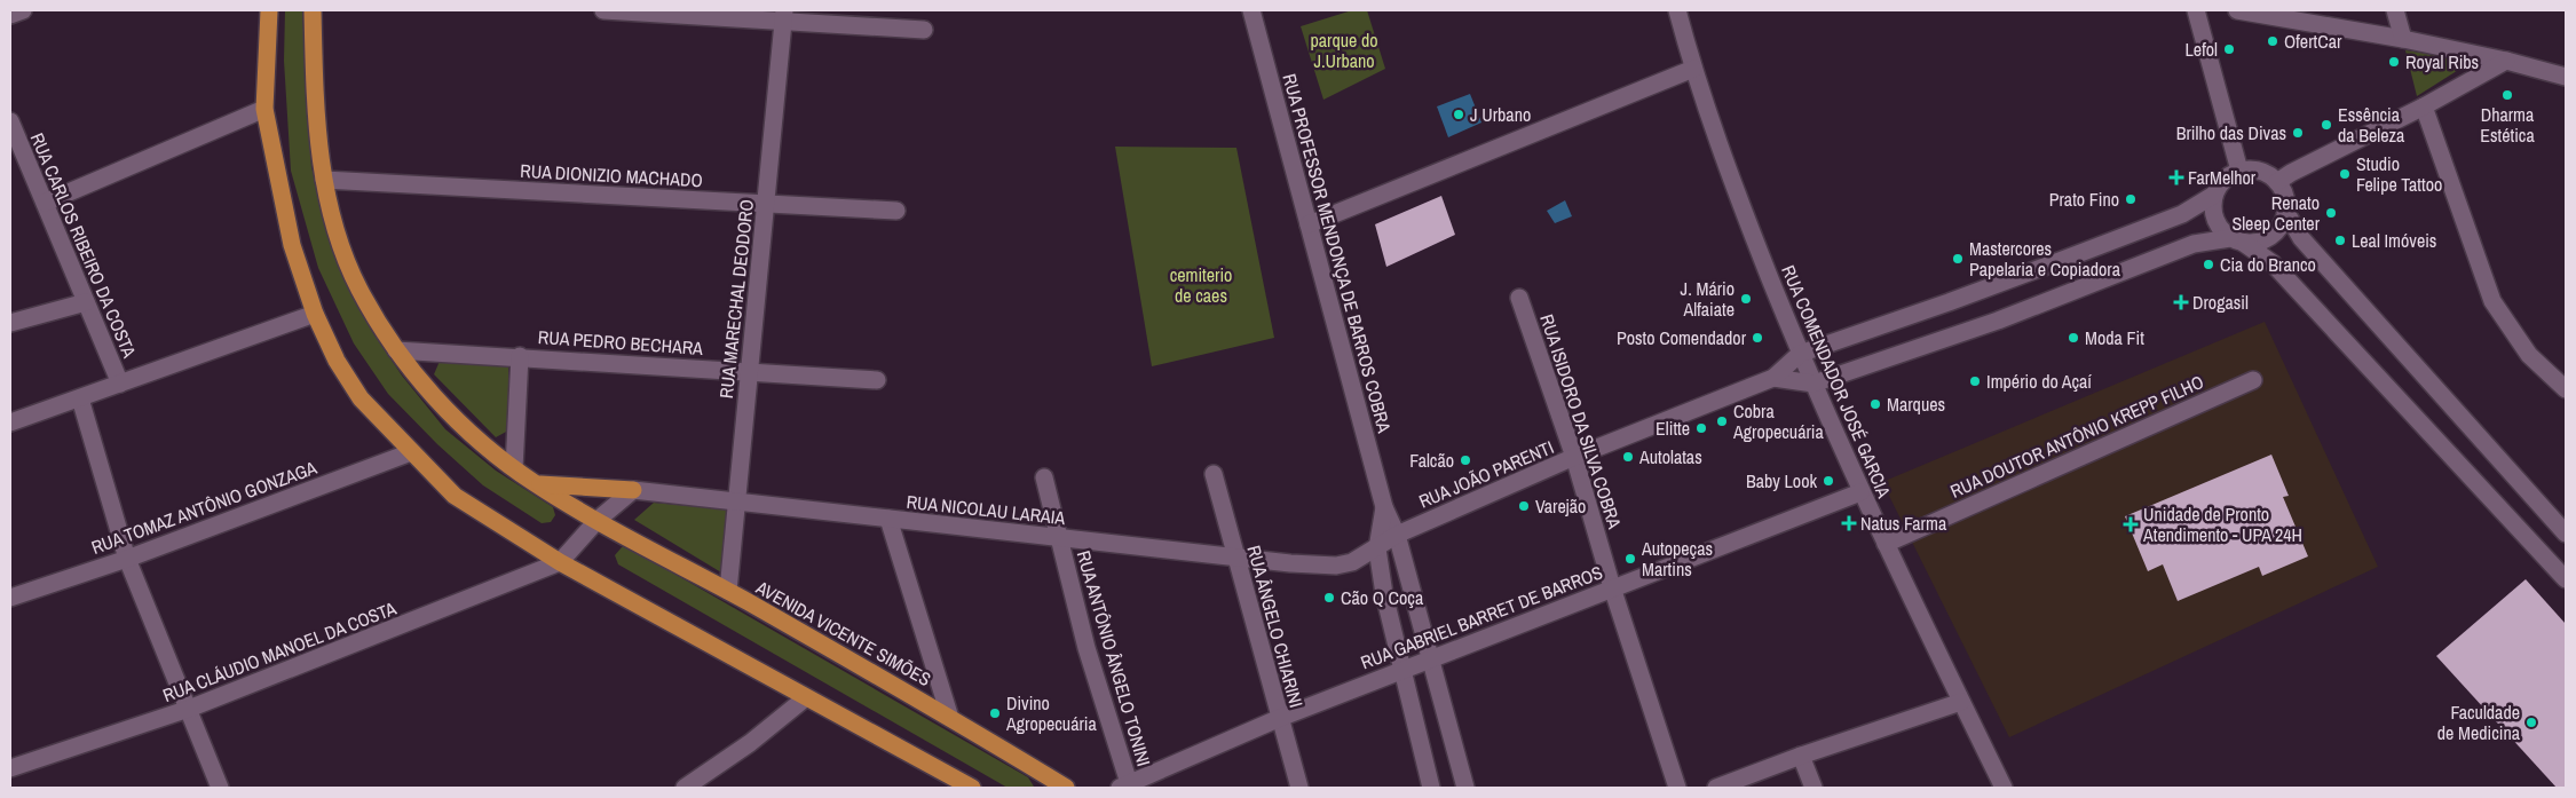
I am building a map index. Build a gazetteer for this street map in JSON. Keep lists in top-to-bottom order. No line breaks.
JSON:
{"streets":{"main road":["AVENIDA VICENTE SIMÕES"],"street":["RUA DIONIZIO MACHADO","RUA CARLOS RIBEIRO DA COSTA","RUA PROFESSOR MENDONÇA DE BARROS COBRA","RUA MARECHAL DEODORO","RUA PEDRO BECHARA","RUA COMENDADOR JOSÉ GARCIA","RUA ISIDORO DA SILVA COBRA","RUA DOUTOR ANTÔNIO KREPP FILHO","RUA JOÃO PARENTI","RUA TOMAZ ANTÔNIO GONZAGA","RUA NICOLAU LARAIA","RUA GABRIEL BARRET DE BARROS","RUA ÂNGELO CHIARINI","RUA CLÁUDIO MANOEL DA COSTA","RUA ANTÔNIO ÂNGELO TONINI"]},"crossings":[["RUA DIONIZIO MACHADO","RUA MARECHAL DEODORO"],["RUA DIONIZIO MACHADO","AVENIDA VICENTE SIMÕES"],["RUA PROFESSOR MENDONÇA DE BARROS COBRA","RUA JOÃO PARENTI"],["RUA PROFESSOR MENDONÇA DE BARROS COBRA","RUA NICOLAU LARAIA"],["RUA PROFESSOR MENDONÇA DE BARROS COBRA","RUA GABRIEL BARRET DE BARROS"],["RUA MARECHAL DEODORO","RUA PEDRO BECHARA"],["RUA MARECHAL DEODORO","RUA NICOLAU LARAIA"],["RUA MARECHAL DEODORO","AVENIDA VICENTE SIMÕES"],["RUA PEDRO BECHARA","AVENIDA VICENTE SIMÕES"],["RUA COMENDADOR JOSÉ GARCIA","RUA DOUTOR ANTÔNIO KREPP FILHO"],["RUA COMENDADOR JOSÉ GARCIA","RUA JOÃO PARENTI"],["RUA COMENDADOR JOSÉ GARCIA","RUA GABRIEL BARRET DE BARROS"],["RUA ISIDORO DA SILVA COBRA","RUA JOÃO PARENTI"],["RUA ISIDORO DA SILVA COBRA","RUA GABRIEL BARRET DE BARROS"],["RUA JOÃO PARENTI","RUA NICOLAU LARAIA"],["RUA NICOLAU LARAIA","RUA ÂNGELO CHIARINI"],["RUA NICOLAU LARAIA","RUA ANTÔNIO ÂNGELO TONINI"],["RUA GABRIEL BARRET DE BARROS","RUA ÂNGELO CHIARINI"],["RUA GABRIEL BARRET DE BARROS","RUA ANTÔNIO ÂNGELO TONINI"]],"parks":["parque do J.Urbano","cemiterio de caes"],"places":{"other":["OfertCar","Lefol","Royal Ribs","Dharma Estética","J Urbano","Essência da Beleza","Brilho das Divas","Studio Felipe Tattoo","Prato Fino","Renato Sleep Center","Leal Imóveis","Mastercores Papelaria e Copiadora","Cia do Branco","J. Mário Alfaiate","Posto Comendador","Moda Fit","Império do Açaí","Marques","Cobra Agropecuária","Elitte","Autolatas","Falcão","Baby Look","Varejão","Autopeças Martins","Cão Q Coça","Divino Agropecuária","Faculdade de Medicina"],"health":["FarMelhor","Drogasil","Natus Farma","Unidade de Pronto Atendimento - UPA 24H"]}}
